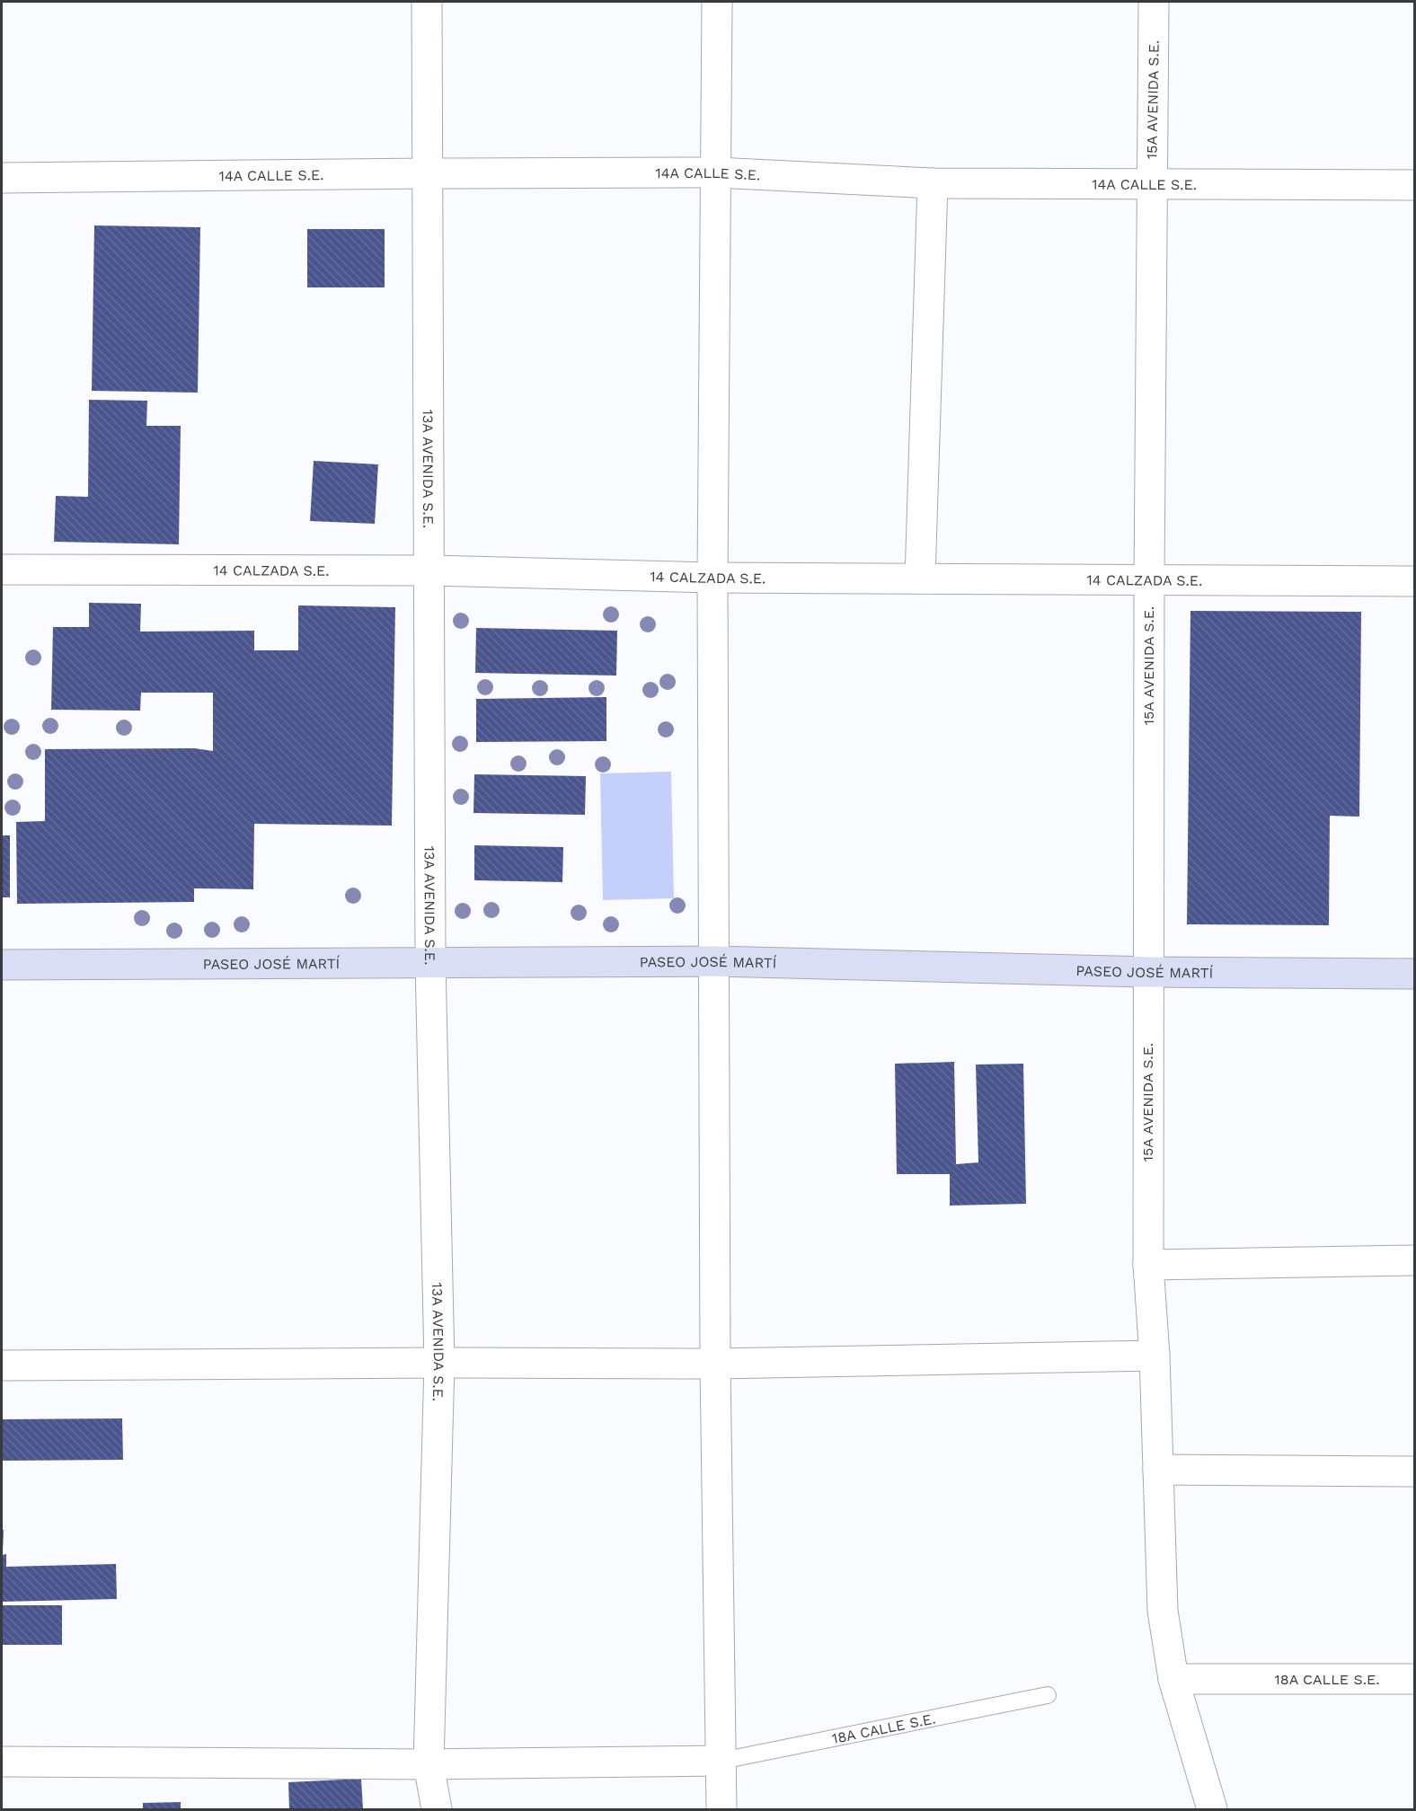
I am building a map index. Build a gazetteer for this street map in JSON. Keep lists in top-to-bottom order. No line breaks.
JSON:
{"streets":{"main road":["PASEO JOSÉ MARTÍ"],"street":["15A AVENIDA S.E.","14A CALLE S.E.","13A AVENIDA S.E.","14 CALZADA S.E.","18A CALLE S.E."]},"crossings":[["15A AVENIDA S.E.","14A CALLE S.E."],["15A AVENIDA S.E.","14 CALZADA S.E."],["15A AVENIDA S.E.","PASEO JOSÉ MARTÍ"],["15A AVENIDA S.E.","18A CALLE S.E."],["14A CALLE S.E.","13A AVENIDA S.E."],["13A AVENIDA S.E.","14 CALZADA S.E."],["13A AVENIDA S.E.","PASEO JOSÉ MARTÍ"]]}
